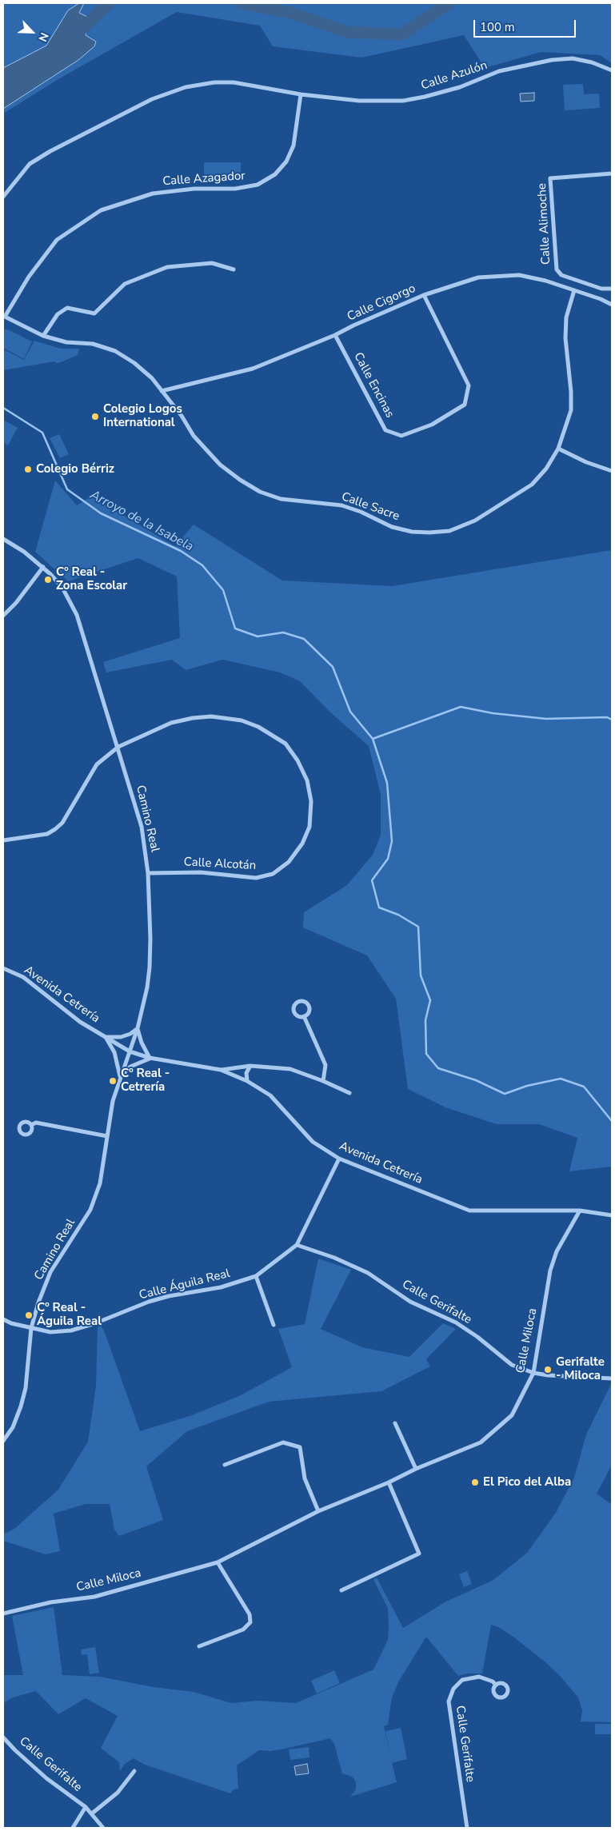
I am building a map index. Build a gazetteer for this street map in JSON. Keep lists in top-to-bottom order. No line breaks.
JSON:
{"streets":{"street":["Calle Azulón","Calle Azagador","Calle Alimoche","Calle Cigorgo","Calle Encinas","Calle Sacre","Camino Real","Calle Alcotán","Avenida Cetrería","Calle Águila Real","Calle Gerifalte","Calle Miloca"]},"crossings":[["Calle Azulón","Calle Azagador"],["Calle Azagador","Calle Sacre"],["Calle Cigorgo","Calle Encinas"],["Calle Cigorgo","Calle Sacre"],["Camino Real","Calle Alcotán"],["Camino Real","Avenida Cetrería"],["Camino Real","Calle Águila Real"],["Avenida Cetrería","Calle Águila Real"],["Avenida Cetrería","Calle Miloca"],["Calle Águila Real","Calle Gerifalte"],["Calle Gerifalte","Calle Miloca"]],"water":["Arroyo de la Isabela"],"places":["Colegio Logos International","Colegio Bérriz","Cº Real - Zona Escolar","Cº Real - Cetrería","Cº Real - Águila Real","Gerifalte - Miloca","El Pico del Alba"],"scale_bar":"100 m","north":"bottom right"}
